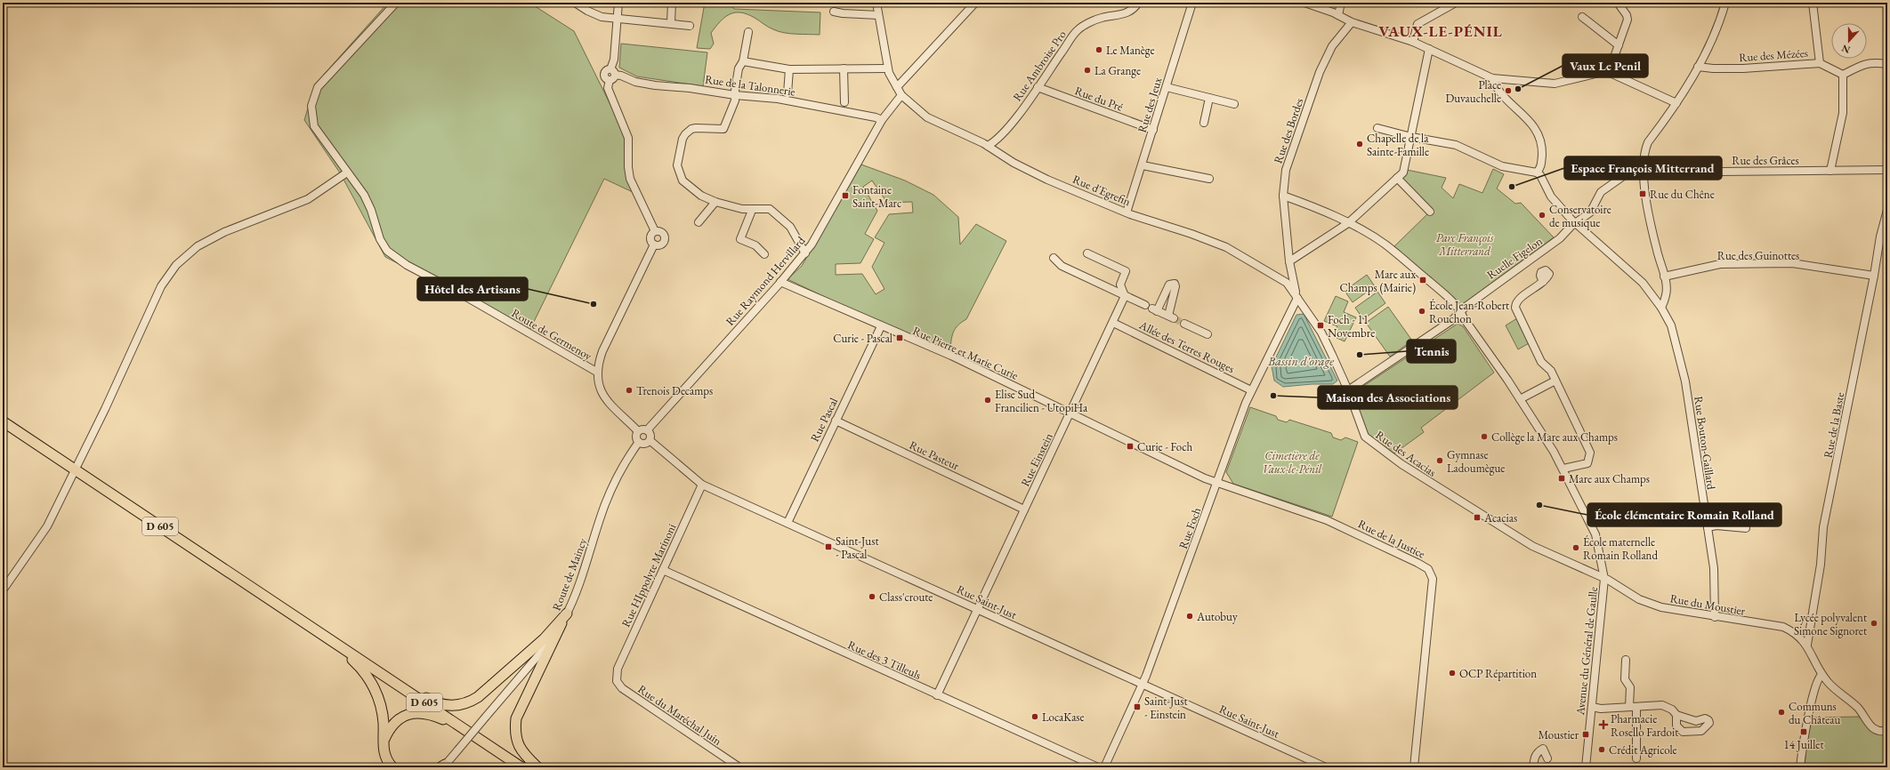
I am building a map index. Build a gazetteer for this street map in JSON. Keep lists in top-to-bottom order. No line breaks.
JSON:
{"streets":{"main road":["D 605"],"street":["Rue des Mézées","Rue Ambroise Pro","Rue de la Talonnerie","Rue du Pré","Rue des Jeux","Rue des Bordes","Rue des Grâces","Rue d'Egrefin","Rue des Guinottes","Ruelle Figelon","Rue Raymond Hervillard","Route de Germenoy","Allée des Terres Rouges","Rue Pierre et Marie Curie","Rue Pascal","Rue de la Baste","Rue Bouton-Gaillard","Rue des Acacias","Rue Pasteur","Rue Einstein","Rue Foch","Rue de la Justice","Route de Maincy","Rue HIppolyte Marinoni","Rue Saint-Just","Rue du Moustier","Avenue du Général de Gaulle","Rue des 3 Tilleuls","Rue du Maréchal Juin"]},"crossings":[["Rue Ambroise Pro","Rue du Pré"],["Rue Ambroise Pro","Rue d'Egrefin"],["Rue de la Talonnerie","Rue Raymond Hervillard"],["Rue du Pré","Rue des Jeux"],["Rue des Jeux","Rue d'Egrefin"],["Rue des Bordes","Rue d'Egrefin"],["Rue des Bordes","Rue Foch"],["Rue des Bordes","Avenue du Général de Gaulle"],["Rue des Grâces","Ruelle Figelon"],["Rue d'Egrefin","Ruelle Figelon"],["Rue d'Egrefin","Rue Raymond Hervillard"],["Rue d'Egrefin","Rue des Acacias"],["Rue d'Egrefin","Rue Foch"],["Rue des Guinottes","Rue de la Baste"],["Rue des Guinottes","Rue Bouton-Gaillard"],["Ruelle Figelon","Rue Bouton-Gaillard"],["Ruelle Figelon","Avenue du Général de Gaulle"],["Rue Raymond Hervillard","Rue Pierre et Marie Curie"],["Rue Raymond Hervillard","Route de Maincy"],["Rue Raymond Hervillard","Rue Saint-Just"],["Allée des Terres Rouges","Rue Einstein"],["Allée des Terres Rouges","Rue Foch"],["Rue Pierre et Marie Curie","Rue Pascal"],["Rue Pierre et Marie Curie","Rue Einstein"],["Rue Pierre et Marie Curie","Rue Foch"],["Rue Pierre et Marie Curie","Rue de la Justice"],["Rue Pascal","Rue Pasteur"],["Rue Pascal","Rue Saint-Just"],["Rue de la Baste","Rue du Moustier"],["Rue Bouton-Gaillard","Rue du Moustier"],["Rue des Acacias","Rue du Moustier"],["Rue des Acacias","Avenue du Général de Gaulle"],["Rue Pasteur","Rue Einstein"],["Rue Einstein","Rue Saint-Just"],["Rue Einstein","Rue des 3 Tilleuls"],["Rue Foch","Rue de la Justice"],["Rue Foch","Rue Saint-Just"],["Route de Maincy","Rue Saint-Just"],["Rue HIppolyte Marinoni","Rue Saint-Just"],["Rue HIppolyte Marinoni","Rue des 3 Tilleuls"],["Rue HIppolyte Marinoni","Rue du Maréchal Juin"],["Rue du Moustier","Avenue du Général de Gaulle"]],"districts":["VAUX-LE-PÉNIL"],"water":["Bassin d'orage"],"parks":["Parc François Mitterrand","Cimetière de Vaux-le-Pénil"],"places":{"other":["Le Manège","La Grange","Vaux Le Penil","Place Duvauchelle","Chapelle de la Sainte-Famille","Espace François Mitterrand","Conservatoire de musique","Hôtel des Artisans","École Jean-Robert Rouchon","Tennis","Trenois Decamps","Maison des Associations","Elise Sud Francilien - UtopiHa","Collège la Mare aux Champs","Gymnase Ladoumègue","École élémentaire Romain Rolland","École maternelle Romain Rolland","Class'croute","Autobuy","Lycée polyvalent Simone Signoret","OCP Répartition","Communs du Château","LocaKase","Crédit Agricole"],"transit":["Rue du Chêne","Fontaine Saint-Marc","Mare aux Champs (Mairie)","Foch - 11 Novembre","Curie - Pascal","Curie - Foch","Mare aux Champs","Acacias","Saint-Just - Pascal","Saint-Just - Einstein","14 Juillet","Moustier"],"health":["Pharmacie Rosello Fardoit"]},"north":"bottom"}
